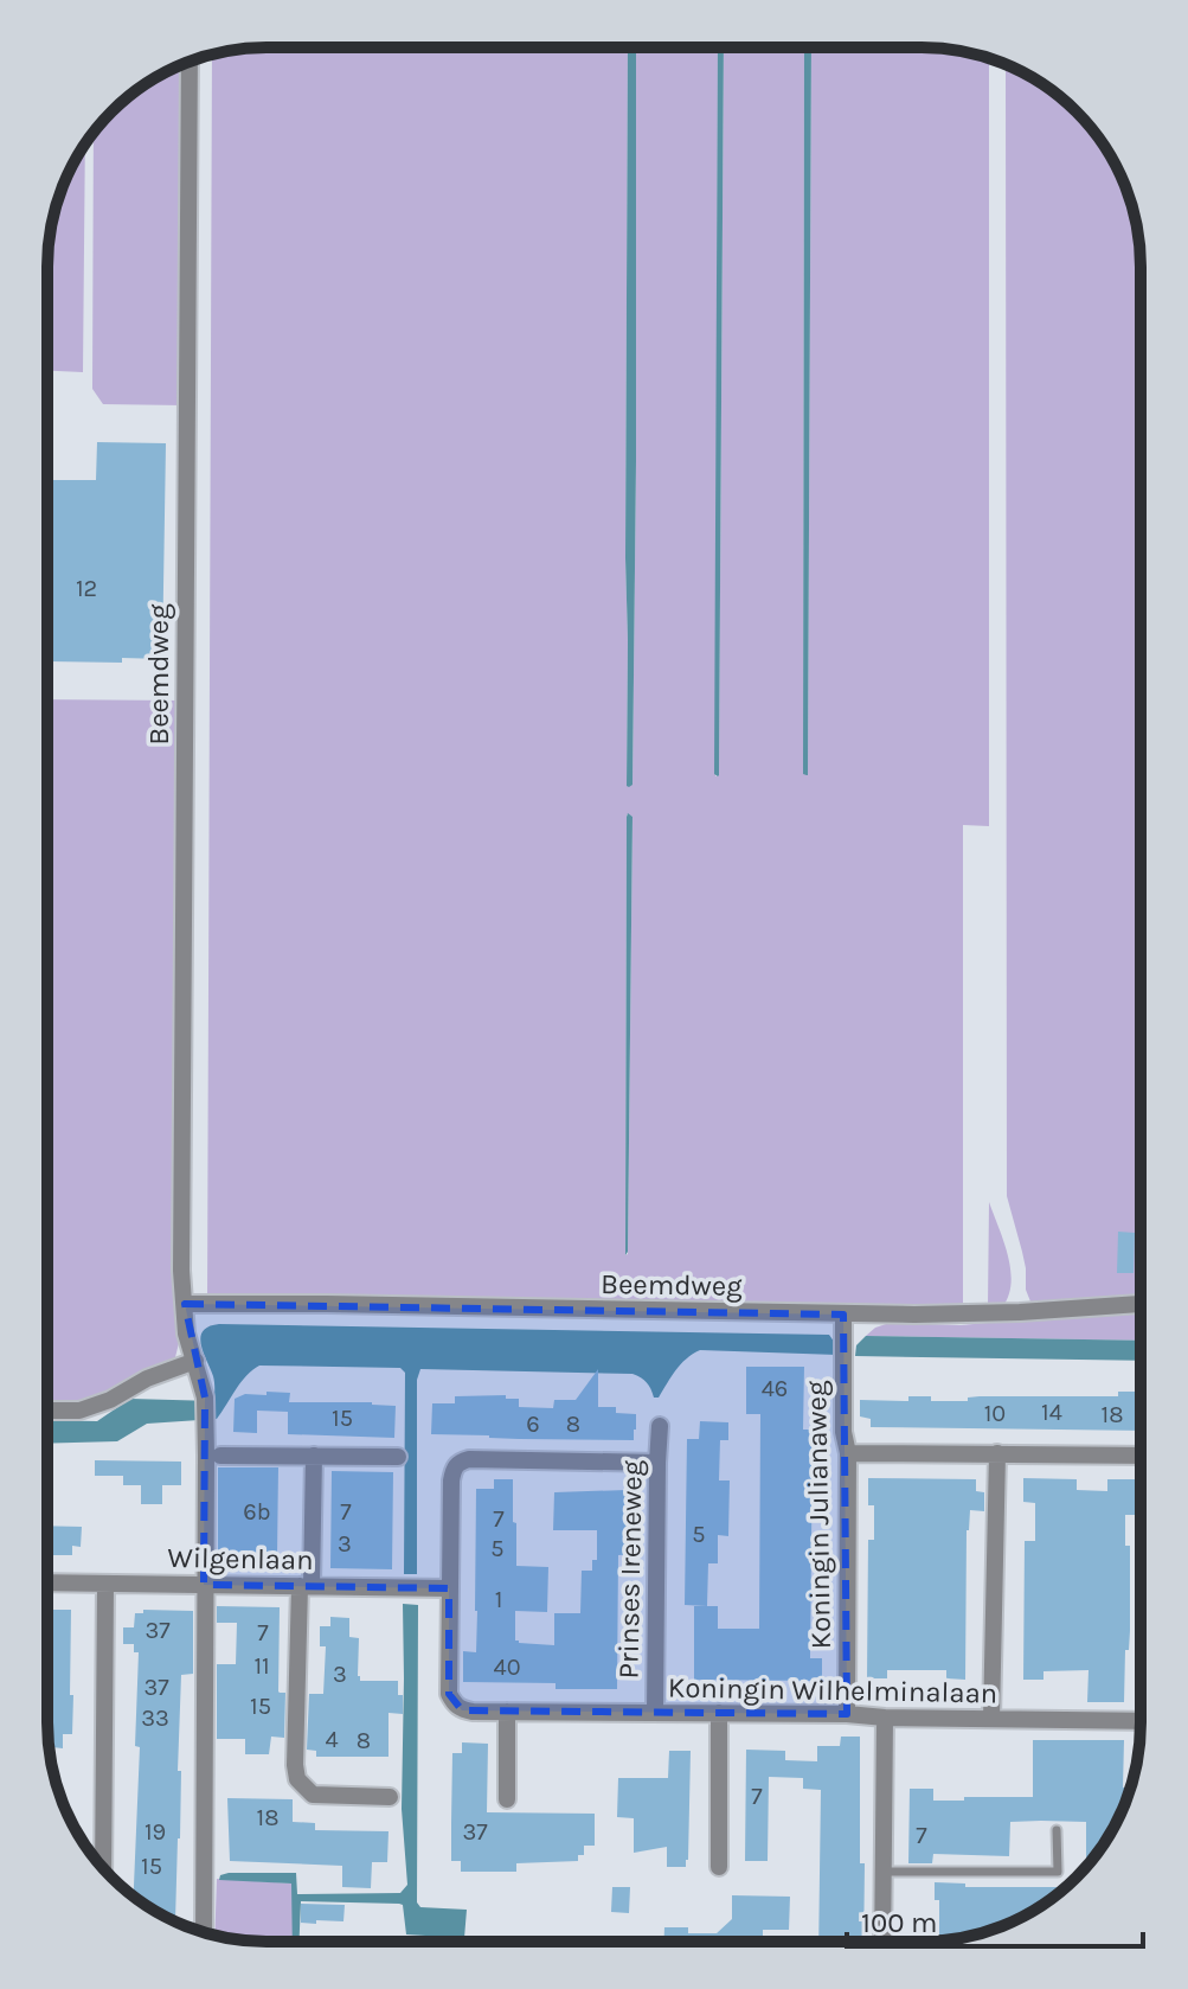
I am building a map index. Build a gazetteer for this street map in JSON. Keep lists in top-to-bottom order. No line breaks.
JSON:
{"streets":{"street":["Beemdweg","Koningin Julianaweg","Wilgenlaan","Prinses Ireneweg","Koningin Wilhelminalaan"]},"crossings":[["Beemdweg","Koningin Julianaweg"],["Beemdweg","Wilgenlaan"],["Koningin Julianaweg","Koningin Wilhelminalaan"],["Wilgenlaan","Koningin Wilhelminalaan"],["Prinses Ireneweg","Koningin Wilhelminalaan"]],"house_numbers":["12","46","14","10","18","15","6","8","6b","7","7","5","3","5","1","37","7","11","40","3","37","15","33","4","8","7","18","19","37","7","15"],"scale_bar":"100 m"}
